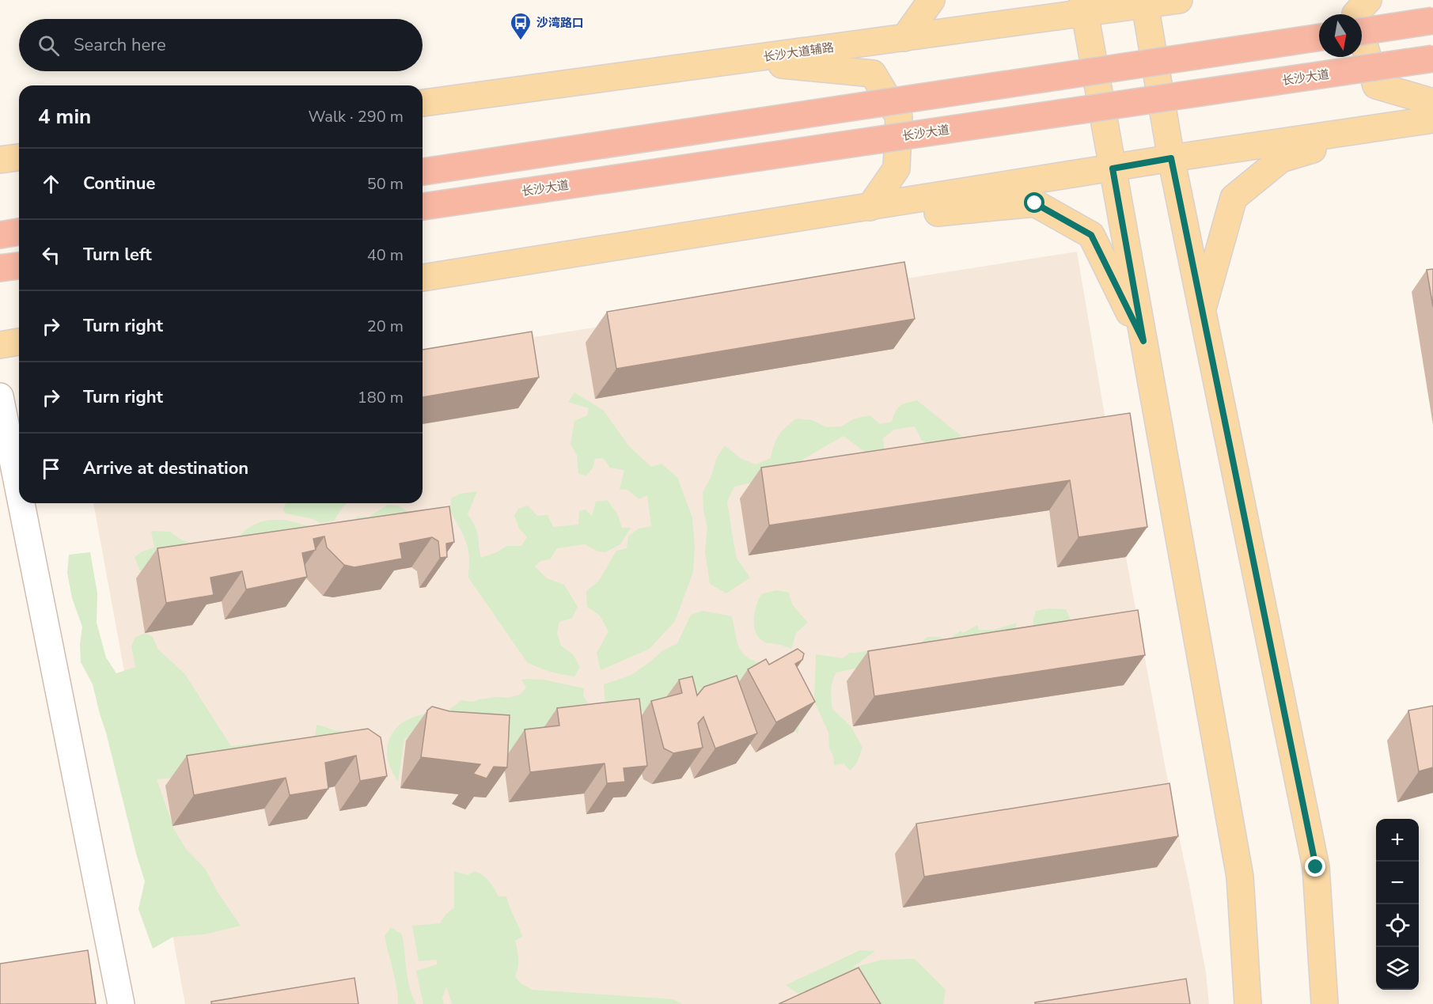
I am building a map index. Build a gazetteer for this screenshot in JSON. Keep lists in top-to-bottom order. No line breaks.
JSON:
{"streets":{"highway":["长沙大道"],"main road":["长沙大道辅路"]},"places":{"bus stop":["沙湾路口"]},"north":"bottom","page":{"search":"Search here","heading":["4 min","Walk · 290 m"],"list":[["Continue","50 m"],["Turn left","40 m"],["Turn right","20 m"],["Turn right","180 m"],"Arrive at destination"],"map_buttons":["+","−"]}}
